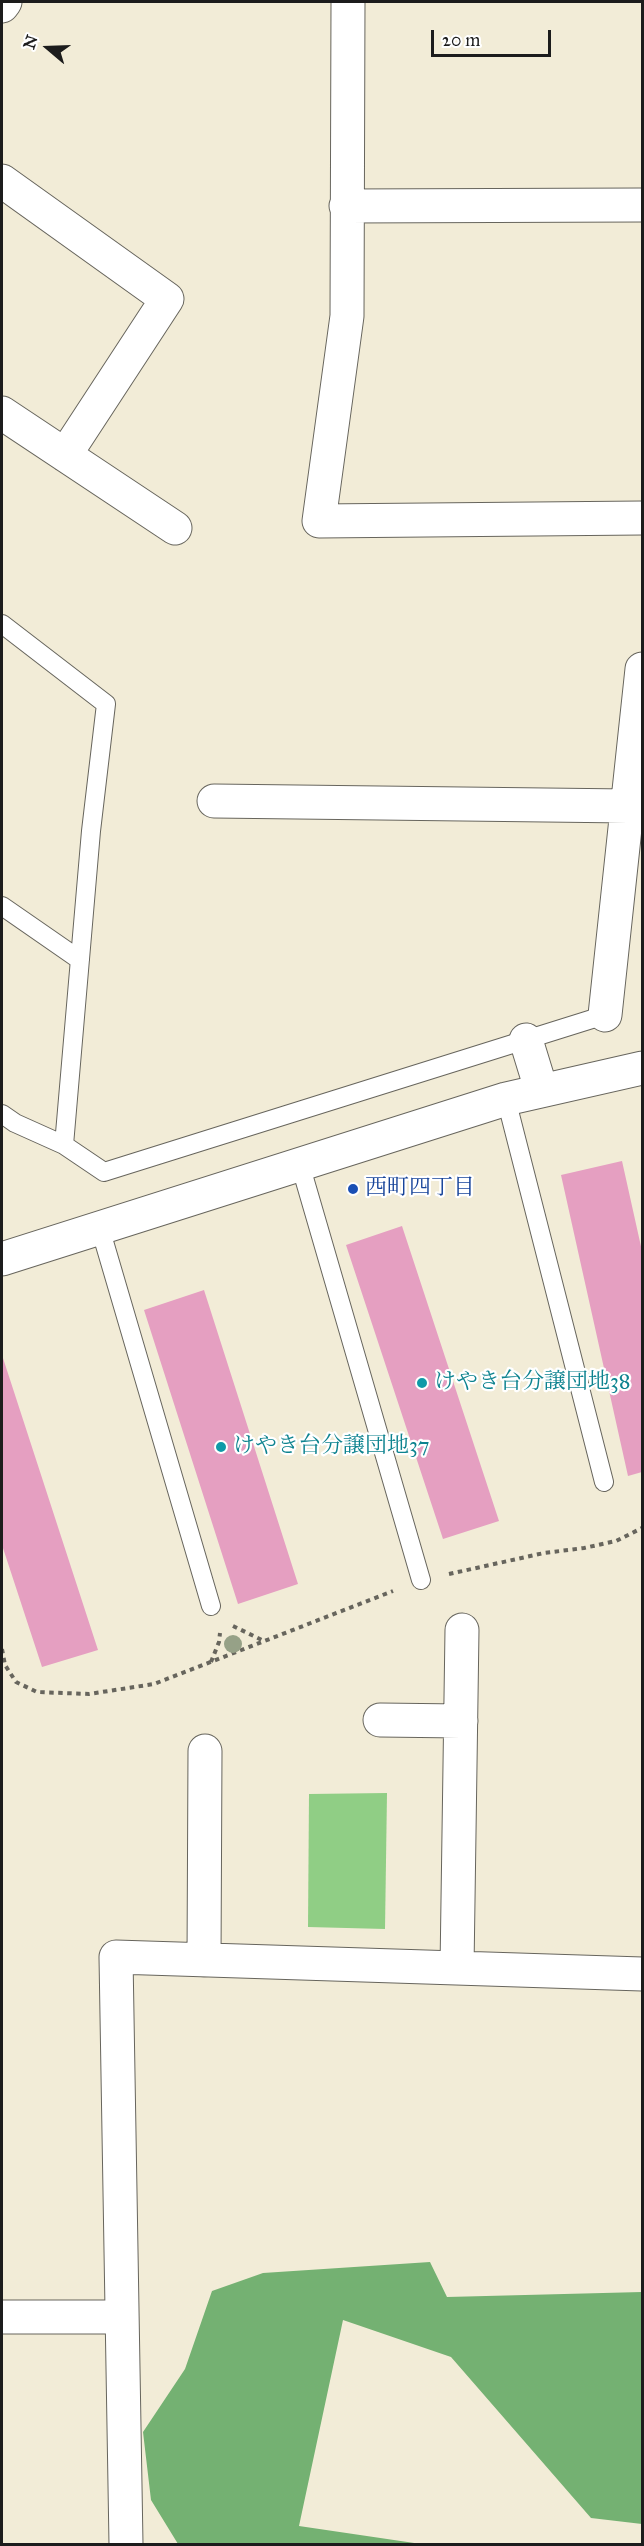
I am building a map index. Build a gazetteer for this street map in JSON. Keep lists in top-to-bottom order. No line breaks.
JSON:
{"places":["西町四丁目","けやき台分譲団地38","けやき台分譲団地37"],"scale_bar":"20 m","north":"left"}
